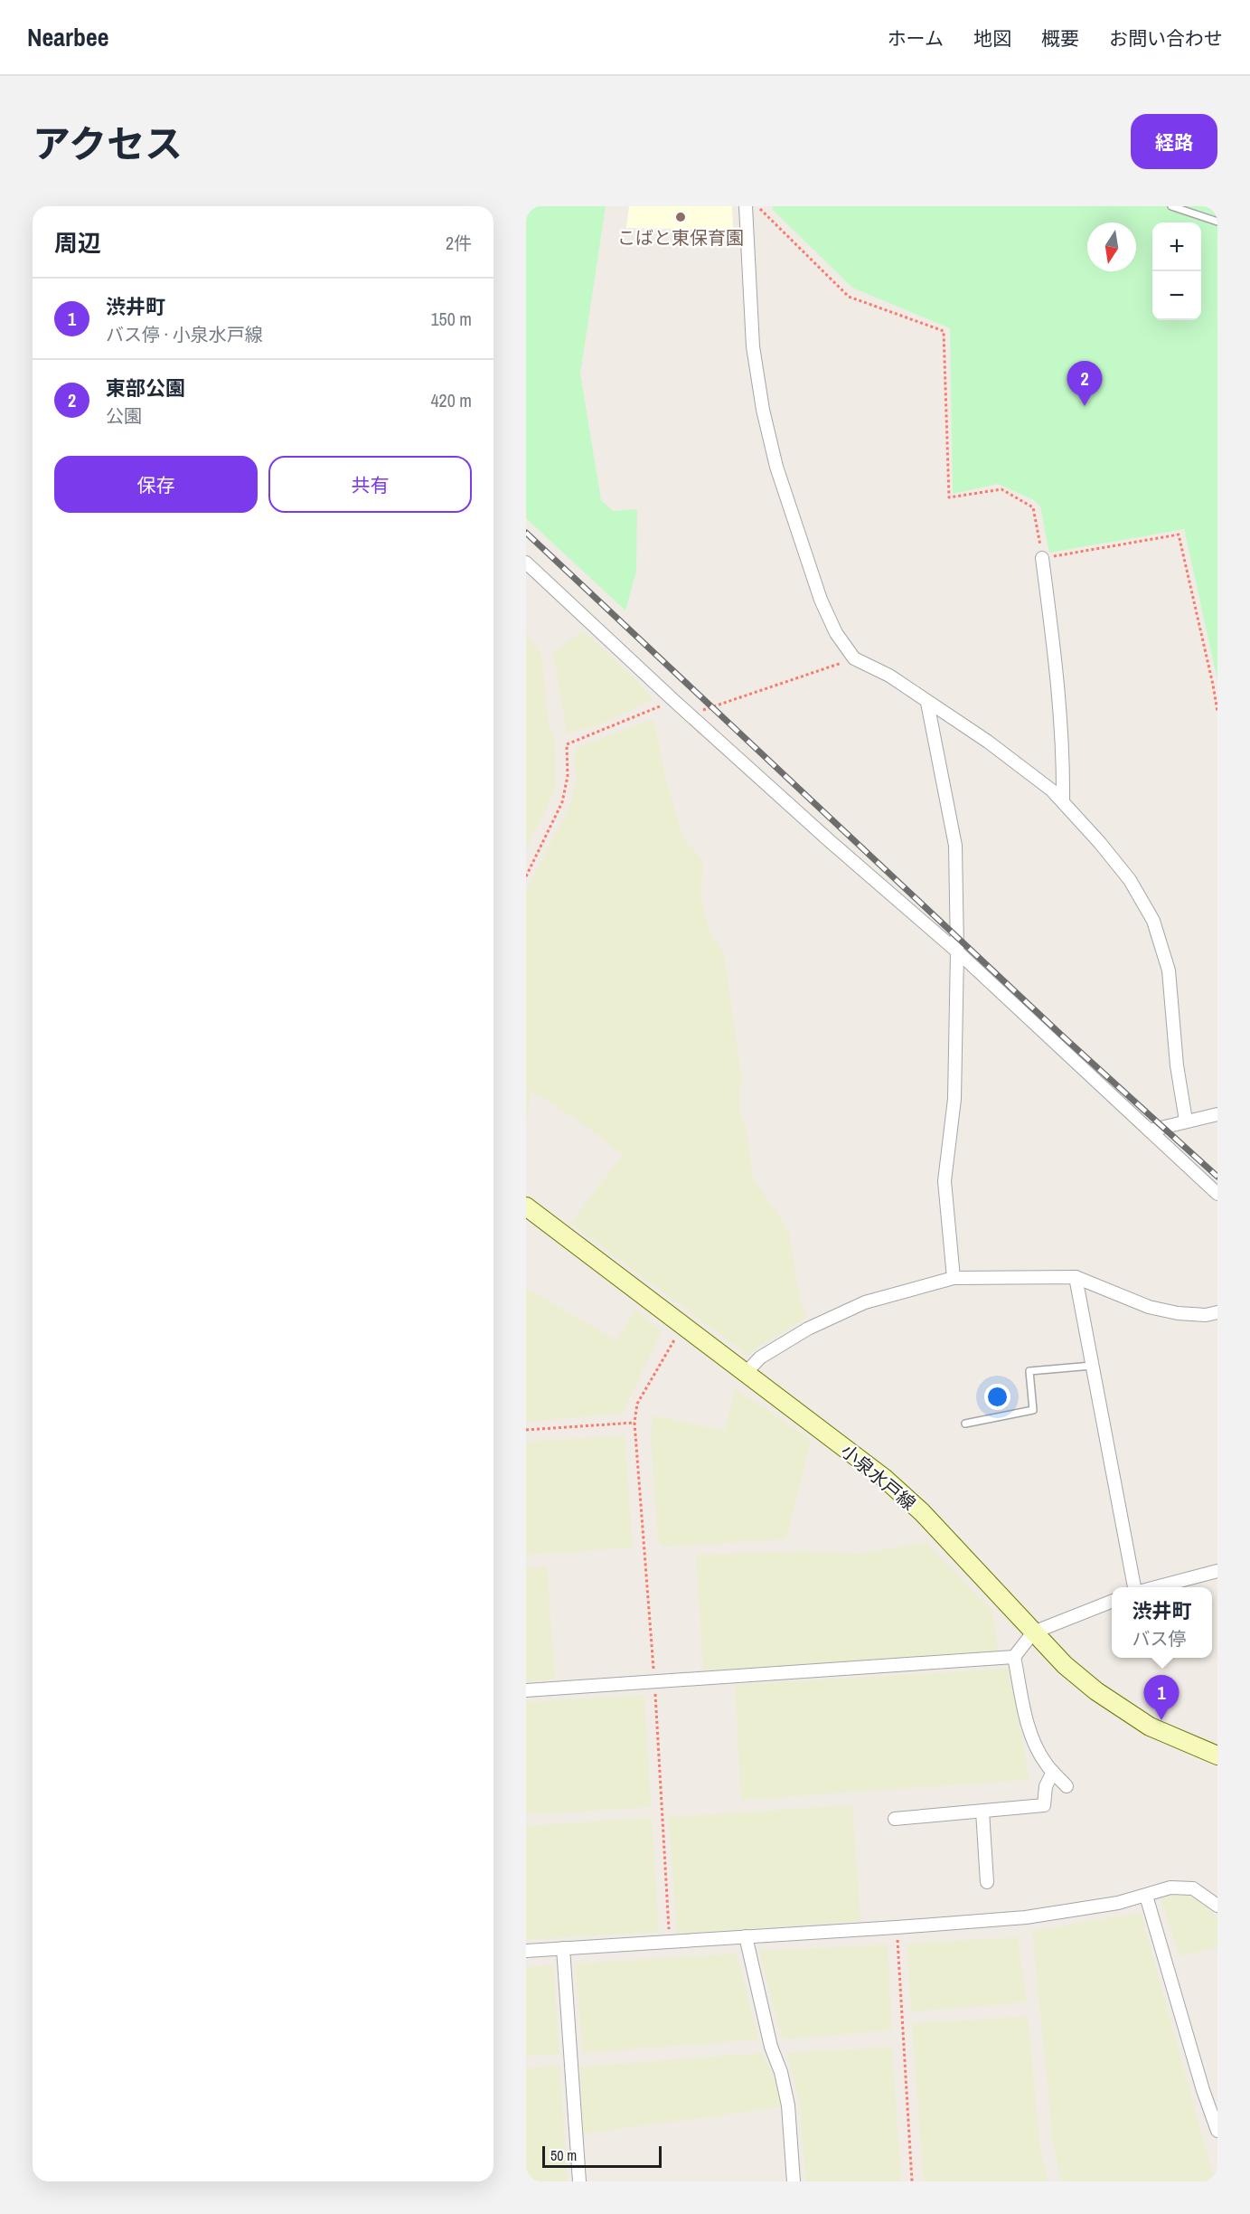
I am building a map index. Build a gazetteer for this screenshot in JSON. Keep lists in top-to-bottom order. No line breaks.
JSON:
{"streets":{"main road":["小泉水戸線"]},"places":["こばと東保育園"],"scale_bar":"50 m","north":"bottom","page":{"header":"Nearbee","nav":["ホーム","地図","概要","お問い合わせ"],"title":"アクセス","buttons":["経路",["保存","共有"]],"heading":["周辺","2件"],"map_buttons":["+","−"],"list":[{"mark":"1","name":"渋井町","note":"バス停 · 小泉水戸線","value":"150 m"},{"mark":"2","name":"東部公園","note":"公園","value":"420 m"}],"pins":["2","1"],"popup":["渋井町","バス停"],"scale":"50 m"}}
